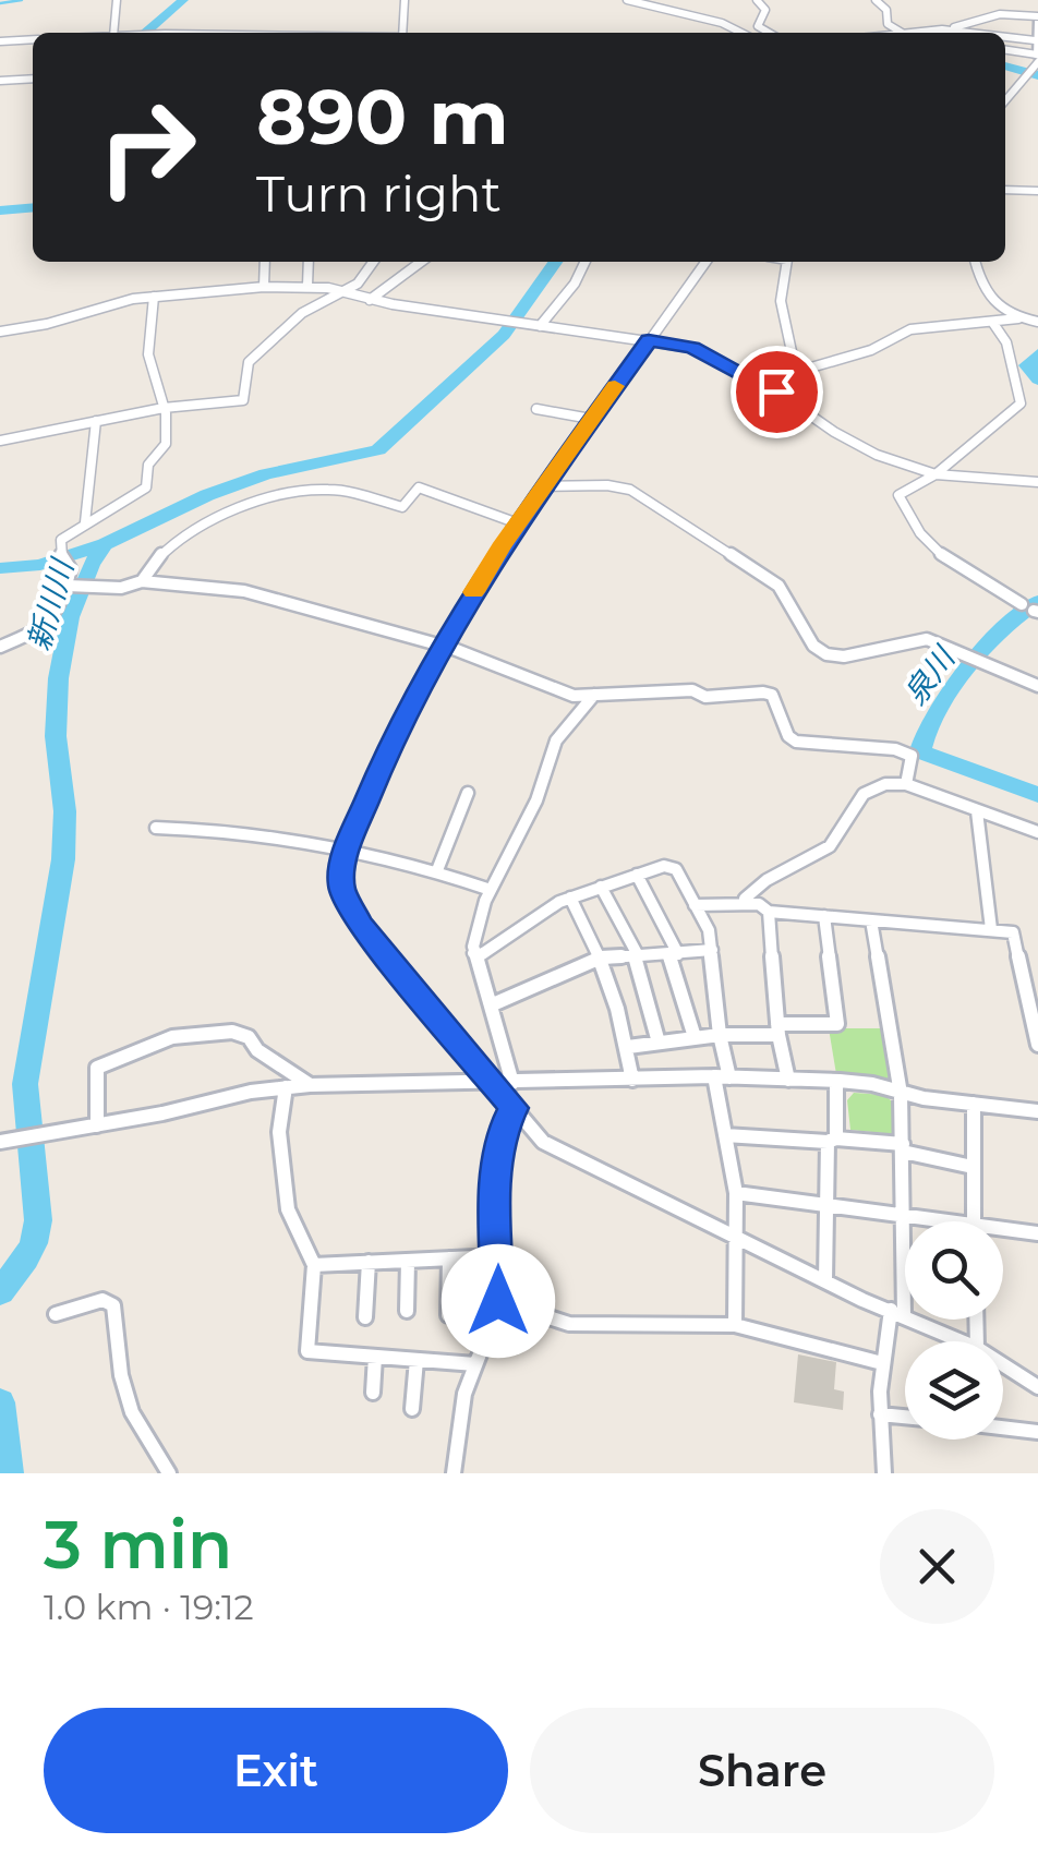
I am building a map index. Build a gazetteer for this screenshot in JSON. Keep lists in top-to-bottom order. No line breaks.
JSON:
{"water":["新川川","泉川"],"page":{"turn":["890 m","Turn right"],"heading":["3 min","1.0 km · 19:12"],"buttons":["Exit","Share"]}}
